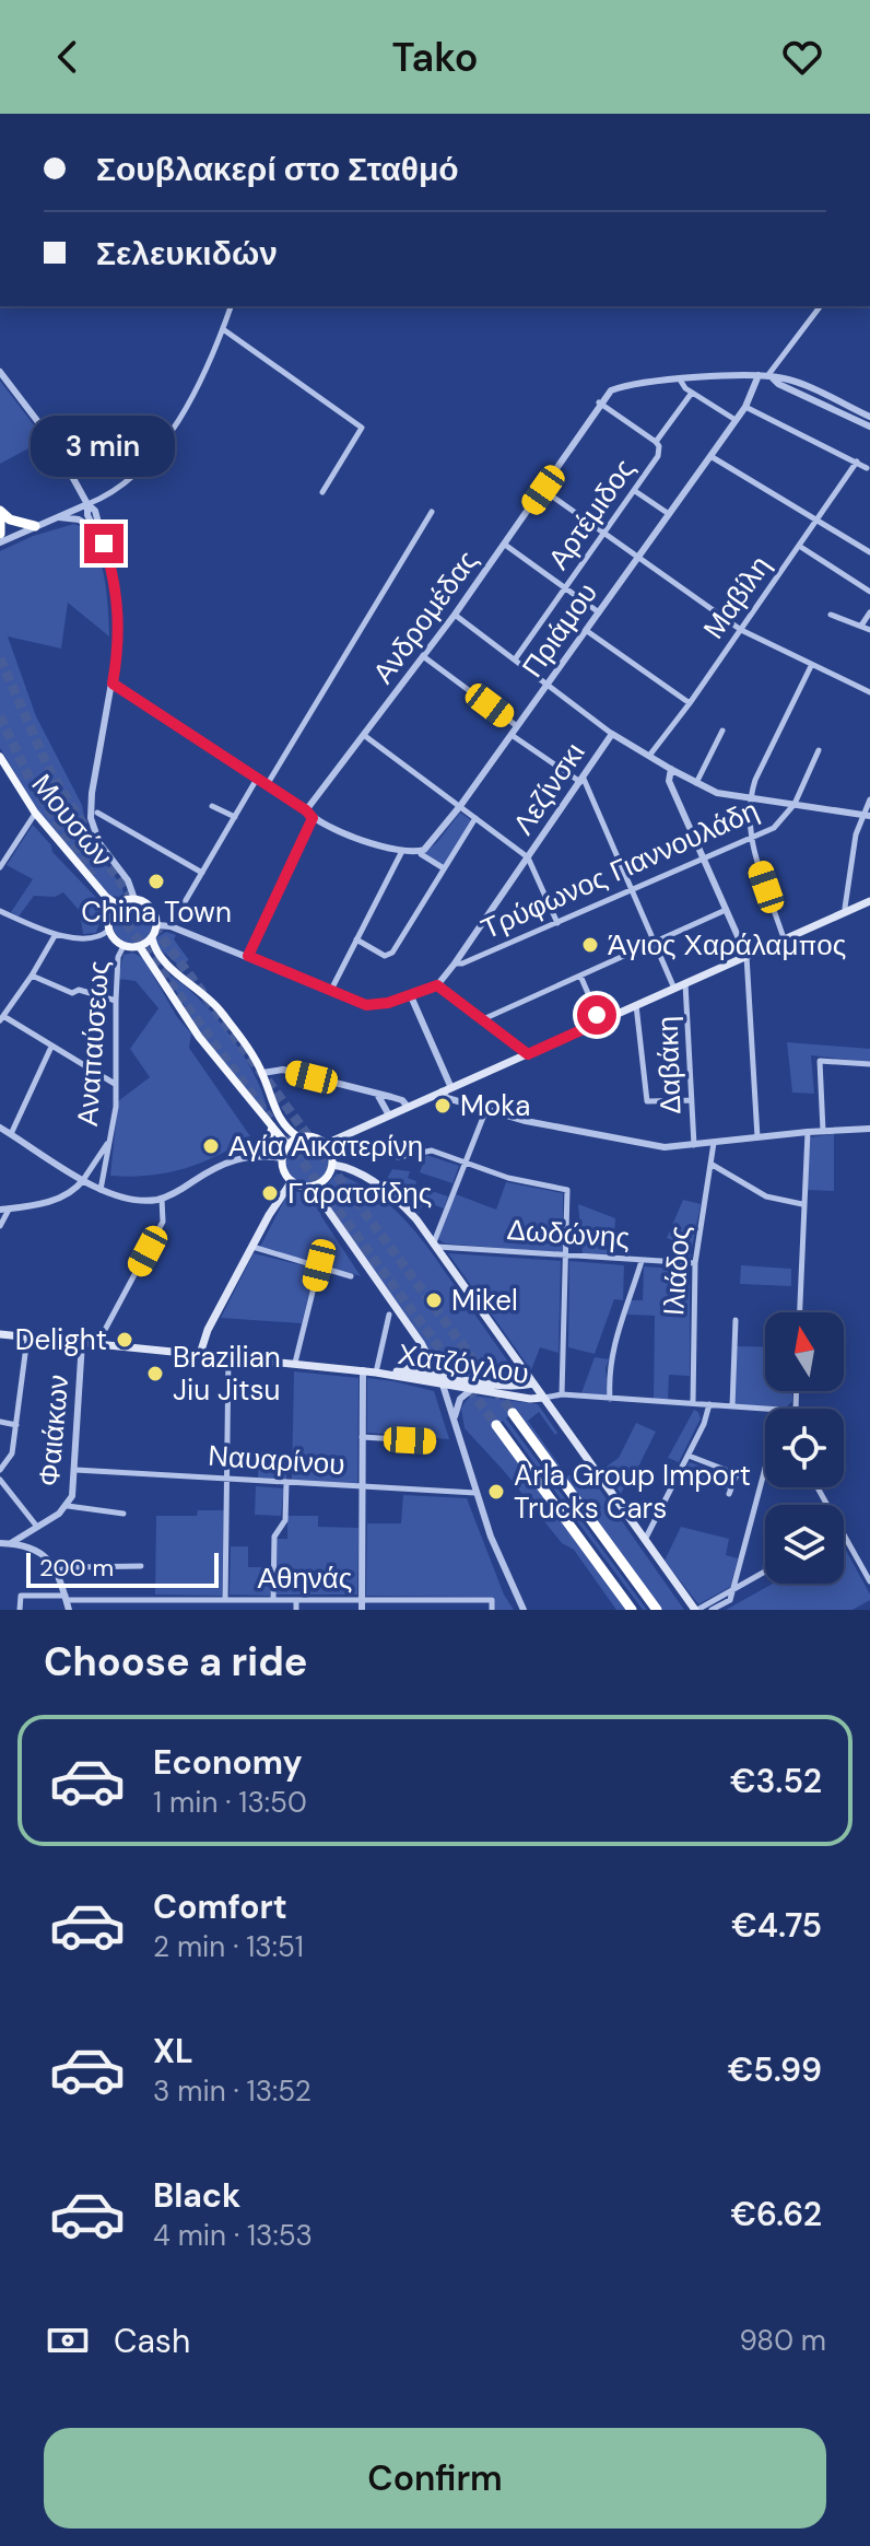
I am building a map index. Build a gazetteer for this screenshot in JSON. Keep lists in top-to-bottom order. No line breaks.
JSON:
{"streets":{"main road":["Μουσών","Χατζόγλου"],"street":["Αρτέμιδος","Μαβίλη","Ανδρομέδας","Πριάμου","Λεζίνσκι","Τρύφωνος Γιαννουλάδη","Αναπαύσεως","Δαβάκη","Δωδώνης","Ιλιάδος","Φαιάκων","Ναυαρίνου","Αθηνάς"]},"crossings":[["Αρτέμιδος","Λεζίνσκι"],["Ανδρομέδας","Λεζίνσκι"],["Πριάμου","Λεζίνσκι"],["Λεζίνσκι","Τρύφωνος Γιαννουλάδη"],["Μουσών","Αναπαύσεως"],["Δωδώνης","Ιλιάδος"],["Χατζόγλου","Φαιάκων"],["Φαιάκων","Ναυαρίνου"]],"places":["China Town","Άγιος Χαράλαμπος","Moka","Αγία Αικατερίνη","Γαρατσίδης","Mikel","Delight","Brazilian Jiu Jitsu","Arla Group Import Trucks Cars"],"scale_bar":"200 m","north":"top","page":{"header":"Tako","banner":["Σουβλακερί στο Σταθμό","Σελευκιδών"],"bubble":"3 min","scale":"200 m","heading":"Choose a ride","list":[{"name":"Economy","note":"1 min · 13:50","value":"€3.52"},{"name":"Comfort","note":"2 min · 13:51","value":"€4.75"},{"name":"XL","note":"3 min · 13:52","value":"€5.99"},{"name":"Black","note":"4 min · 13:53","value":"€6.62"}],"pay":["Cash","980 m"],"buttons":"Confirm"}}
